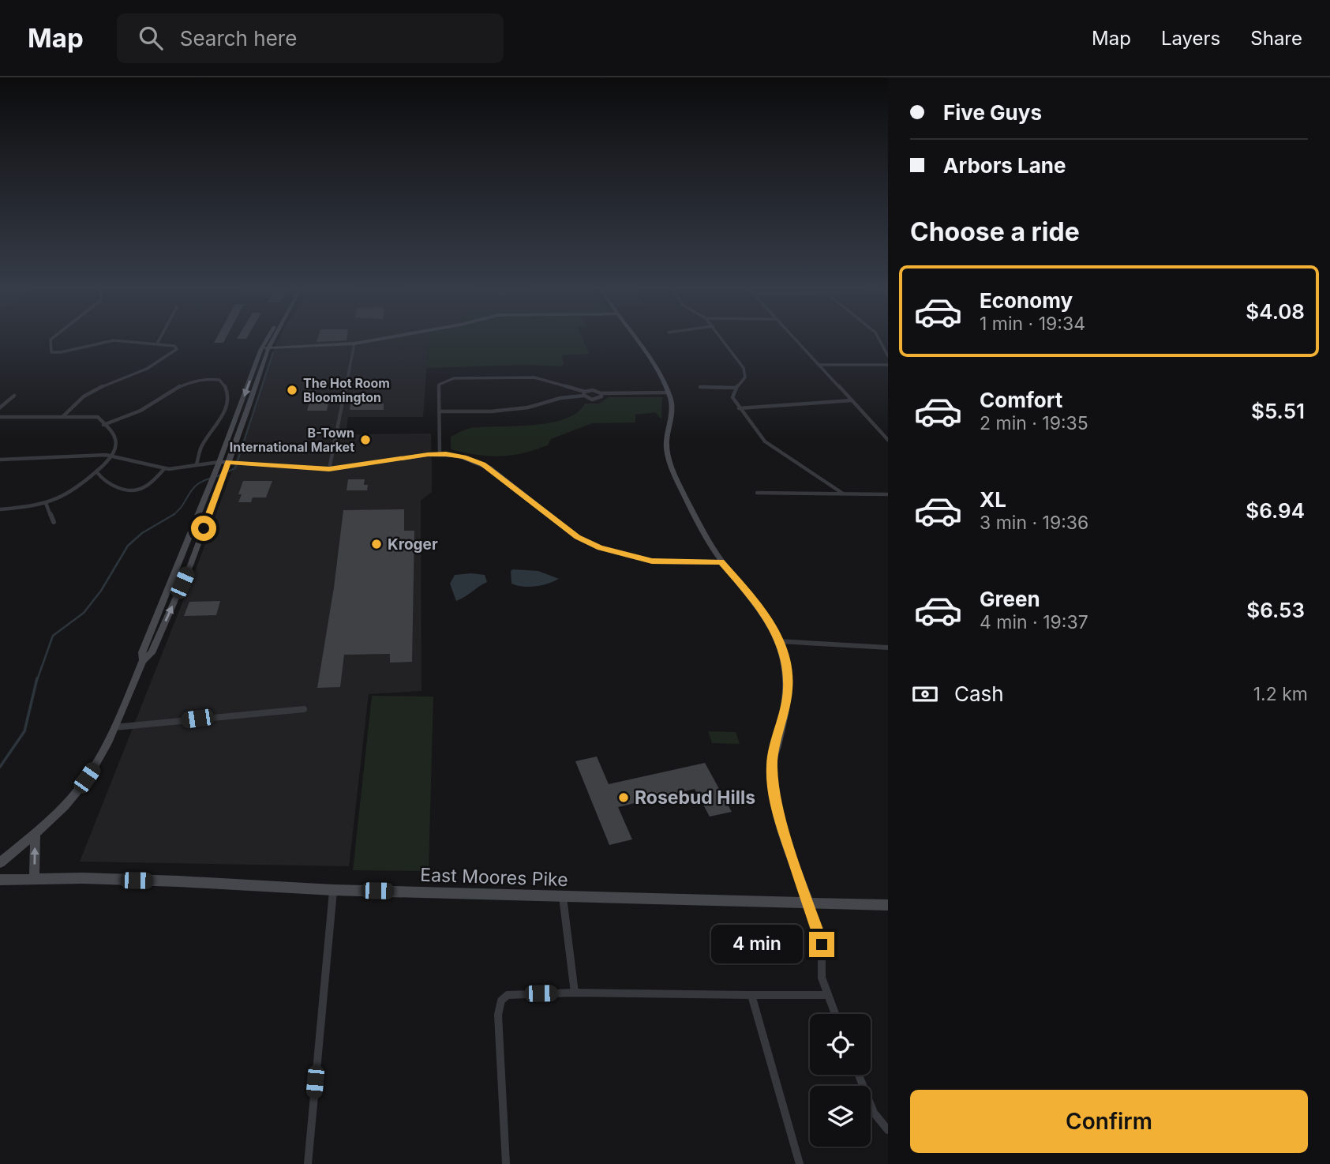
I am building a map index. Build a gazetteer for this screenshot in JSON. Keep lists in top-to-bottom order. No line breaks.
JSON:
{"streets":{"street":["East Moores Pike"]},"places":["The Hot Room Bloomington","B-Town International Market","Kroger","Rosebud Hills"],"page":{"header":"Map","search":"Search here","nav":["Map","Layers","Share"],"banner":["Five Guys","Arbors Lane"],"heading":"Choose a ride","list":[{"name":"Economy","note":"1 min · 19:34","value":"$4.08"},{"name":"Comfort","note":"2 min · 19:35","value":"$5.51"},{"name":"XL","note":"3 min · 19:36","value":"$6.94"},{"name":"Green","note":"4 min · 19:37","value":"$6.53"}],"pay":["Cash","1.2 km"],"bubble":"4 min","buttons":"Confirm"}}
